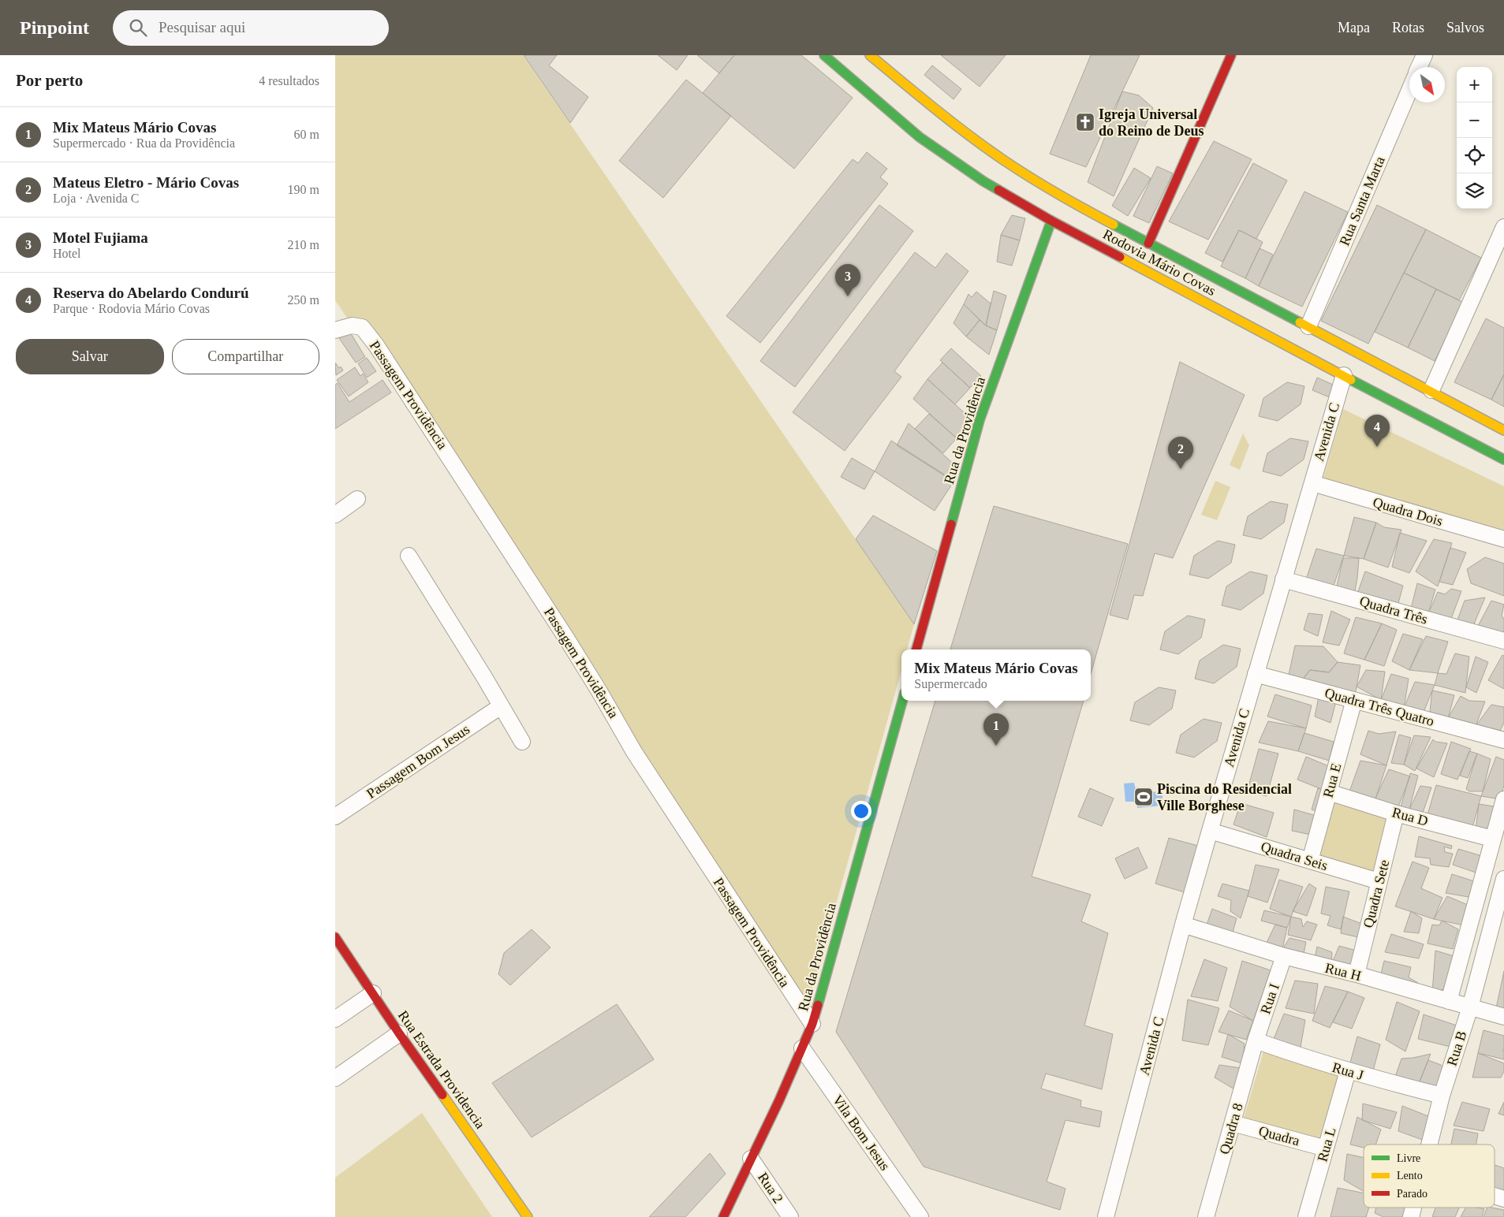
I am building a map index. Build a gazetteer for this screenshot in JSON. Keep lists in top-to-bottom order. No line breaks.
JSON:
{"streets":{"main road":["Rodovia Mário Covas","Rua da Providência","Rua Estrada Providencia"],"street":["Rua Santa Marta","Passagem Providência","Avenida C","Quadra Dois","Quadra Três","Quadra Três Quatro","Passagem Bom Jesus","Rua E","Rua D","Quadra Seis","Quadra Sete","Rua H","Rua I","Rua B","Rua J","Quadra 8","Vila Bom Jesus","Quadra","Rua L","Rua 2"]},"crossings":[["Rua Santa Marta","Rodovia Mário Covas"],["Rodovia Mário Covas","Rua da Providência"],["Rodovia Mário Covas","Avenida C"],["Passagem Providência","Rua da Providência"],["Rua da Providência","Vila Bom Jesus"],["Rua da Providência","Rua 2"],["Avenida C","Quadra Dois"],["Avenida C","Quadra Três"],["Avenida C","Quadra Três Quatro"],["Avenida C","Quadra Seis"],["Avenida C","Rua H"],["Quadra Três Quatro","Rua E"],["Rua E","Rua D"],["Rua E","Quadra Seis"],["Rua D","Quadra Sete"],["Quadra Seis","Quadra Sete"],["Quadra Sete","Rua H"],["Rua H","Rua I"],["Rua H","Rua B"],["Rua I","Rua J"],["Rua I","Quadra 8"],["Rua B","Rua J"],["Rua J","Quadra 8"],["Rua J","Rua L"],["Quadra 8","Quadra"],["Quadra","Rua L"]],"places":{"church":["Igreja Universal do Reino de Deus"],"sports":["Piscina do Residencial Ville Borghese"]},"legend":["Livre","Lento","Parado"],"north":"bottom right","page":{"header":"Pinpoint","search":"Pesquisar aqui","nav":["Mapa","Rotas","Salvos"],"heading":["Por perto","4 resultados"],"map_buttons":["+","−"],"list":[{"mark":"1","name":"Mix Mateus Mário Covas","note":"Supermercado · Rua da Providência","value":"60 m"},{"mark":"2","name":"Mateus Eletro - Mário Covas","note":"Loja · Avenida C","value":"190 m"},{"mark":"3","name":"Motel Fujiama","note":"Hotel","value":"210 m"},{"mark":"4","name":"Reserva do Abelardo Condurú","note":"Parque · Rodovia Mário Covas","value":"250 m"}],"pins":["3","4","2","1"],"buttons":["Salvar","Compartilhar"],"popup":["Mix Mateus Mário Covas","Supermercado"]}}
